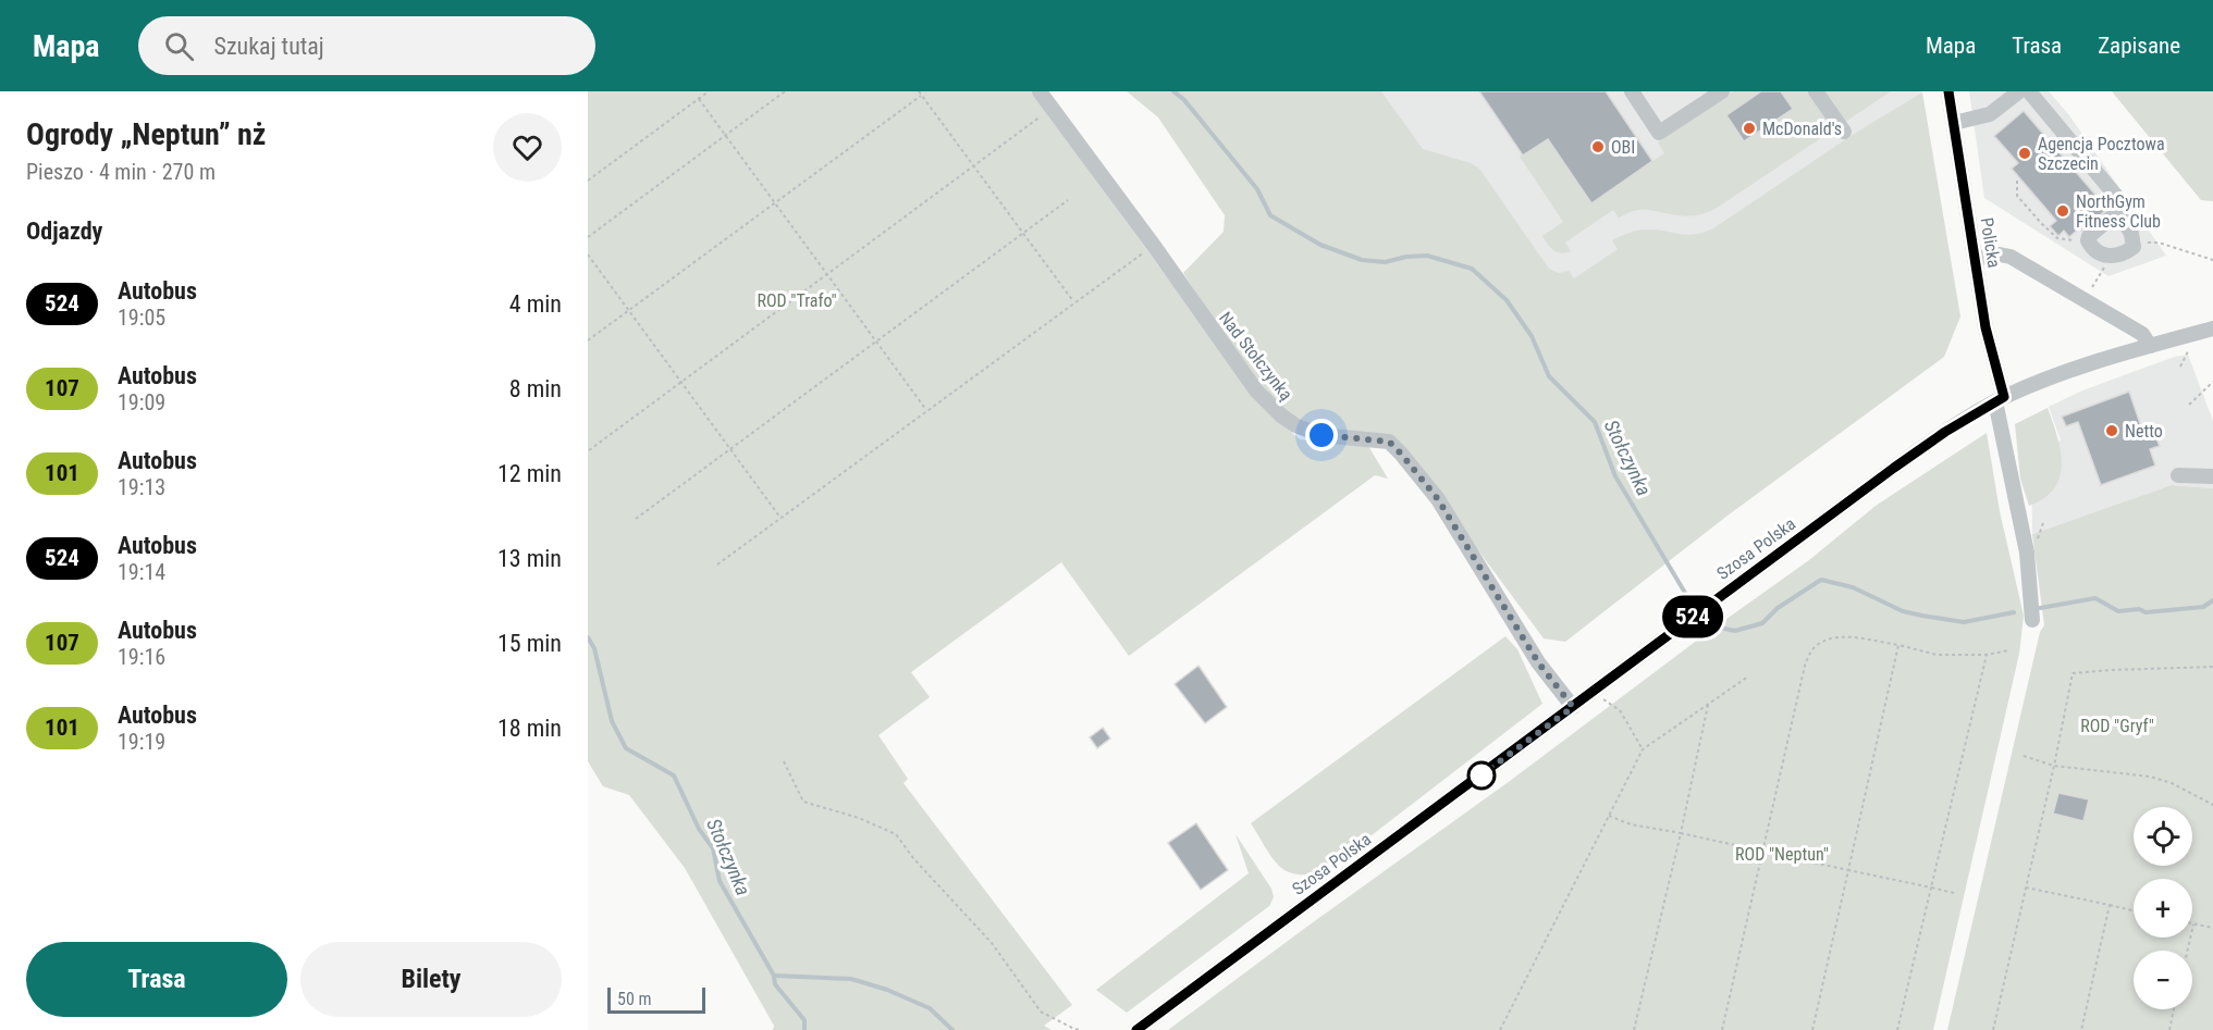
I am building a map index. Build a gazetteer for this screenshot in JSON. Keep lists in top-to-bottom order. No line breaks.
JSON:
{"streets":{"street":["Policka","Nad Stołczynką","Szosa Polska"]},"crossings":[["Policka","Szosa Polska"],["Nad Stołczynką","Szosa Polska"]],"water":["Stołczynka"],"parks":["ROD \"Trafo\"","ROD \"Gryf\"","ROD \"Neptun\""],"places":["McDonald's","OBI","Agencja Pocztowa Szczecin","NorthGym Fitness Club","Netto"],"lines":["bus line 524"],"scale_bar":"50 m","page":{"header":"Mapa","search":"Szukaj tutaj","nav":["Mapa","Trasa","Zapisane"],"heading":[["Ogrody „Neptun” nż","Pieszo · 4 min · 270 m"],"Odjazdy"],"on_map":"524","list":[{"mark":"524","name":"Autobus","note":"19:05","value":"4 min"},{"mark":"107","name":"Autobus","note":"19:09","value":"8 min"},{"mark":"101","name":"Autobus","note":"19:13","value":"12 min"},{"mark":"524","name":"Autobus","note":"19:14","value":"13 min"},{"mark":"107","name":"Autobus","note":"19:16","value":"15 min"},{"mark":"101","name":"Autobus","note":"19:19","value":"18 min"}],"map_buttons":["+","−"],"buttons":["Trasa","Bilety"],"scale":"50 m"}}
